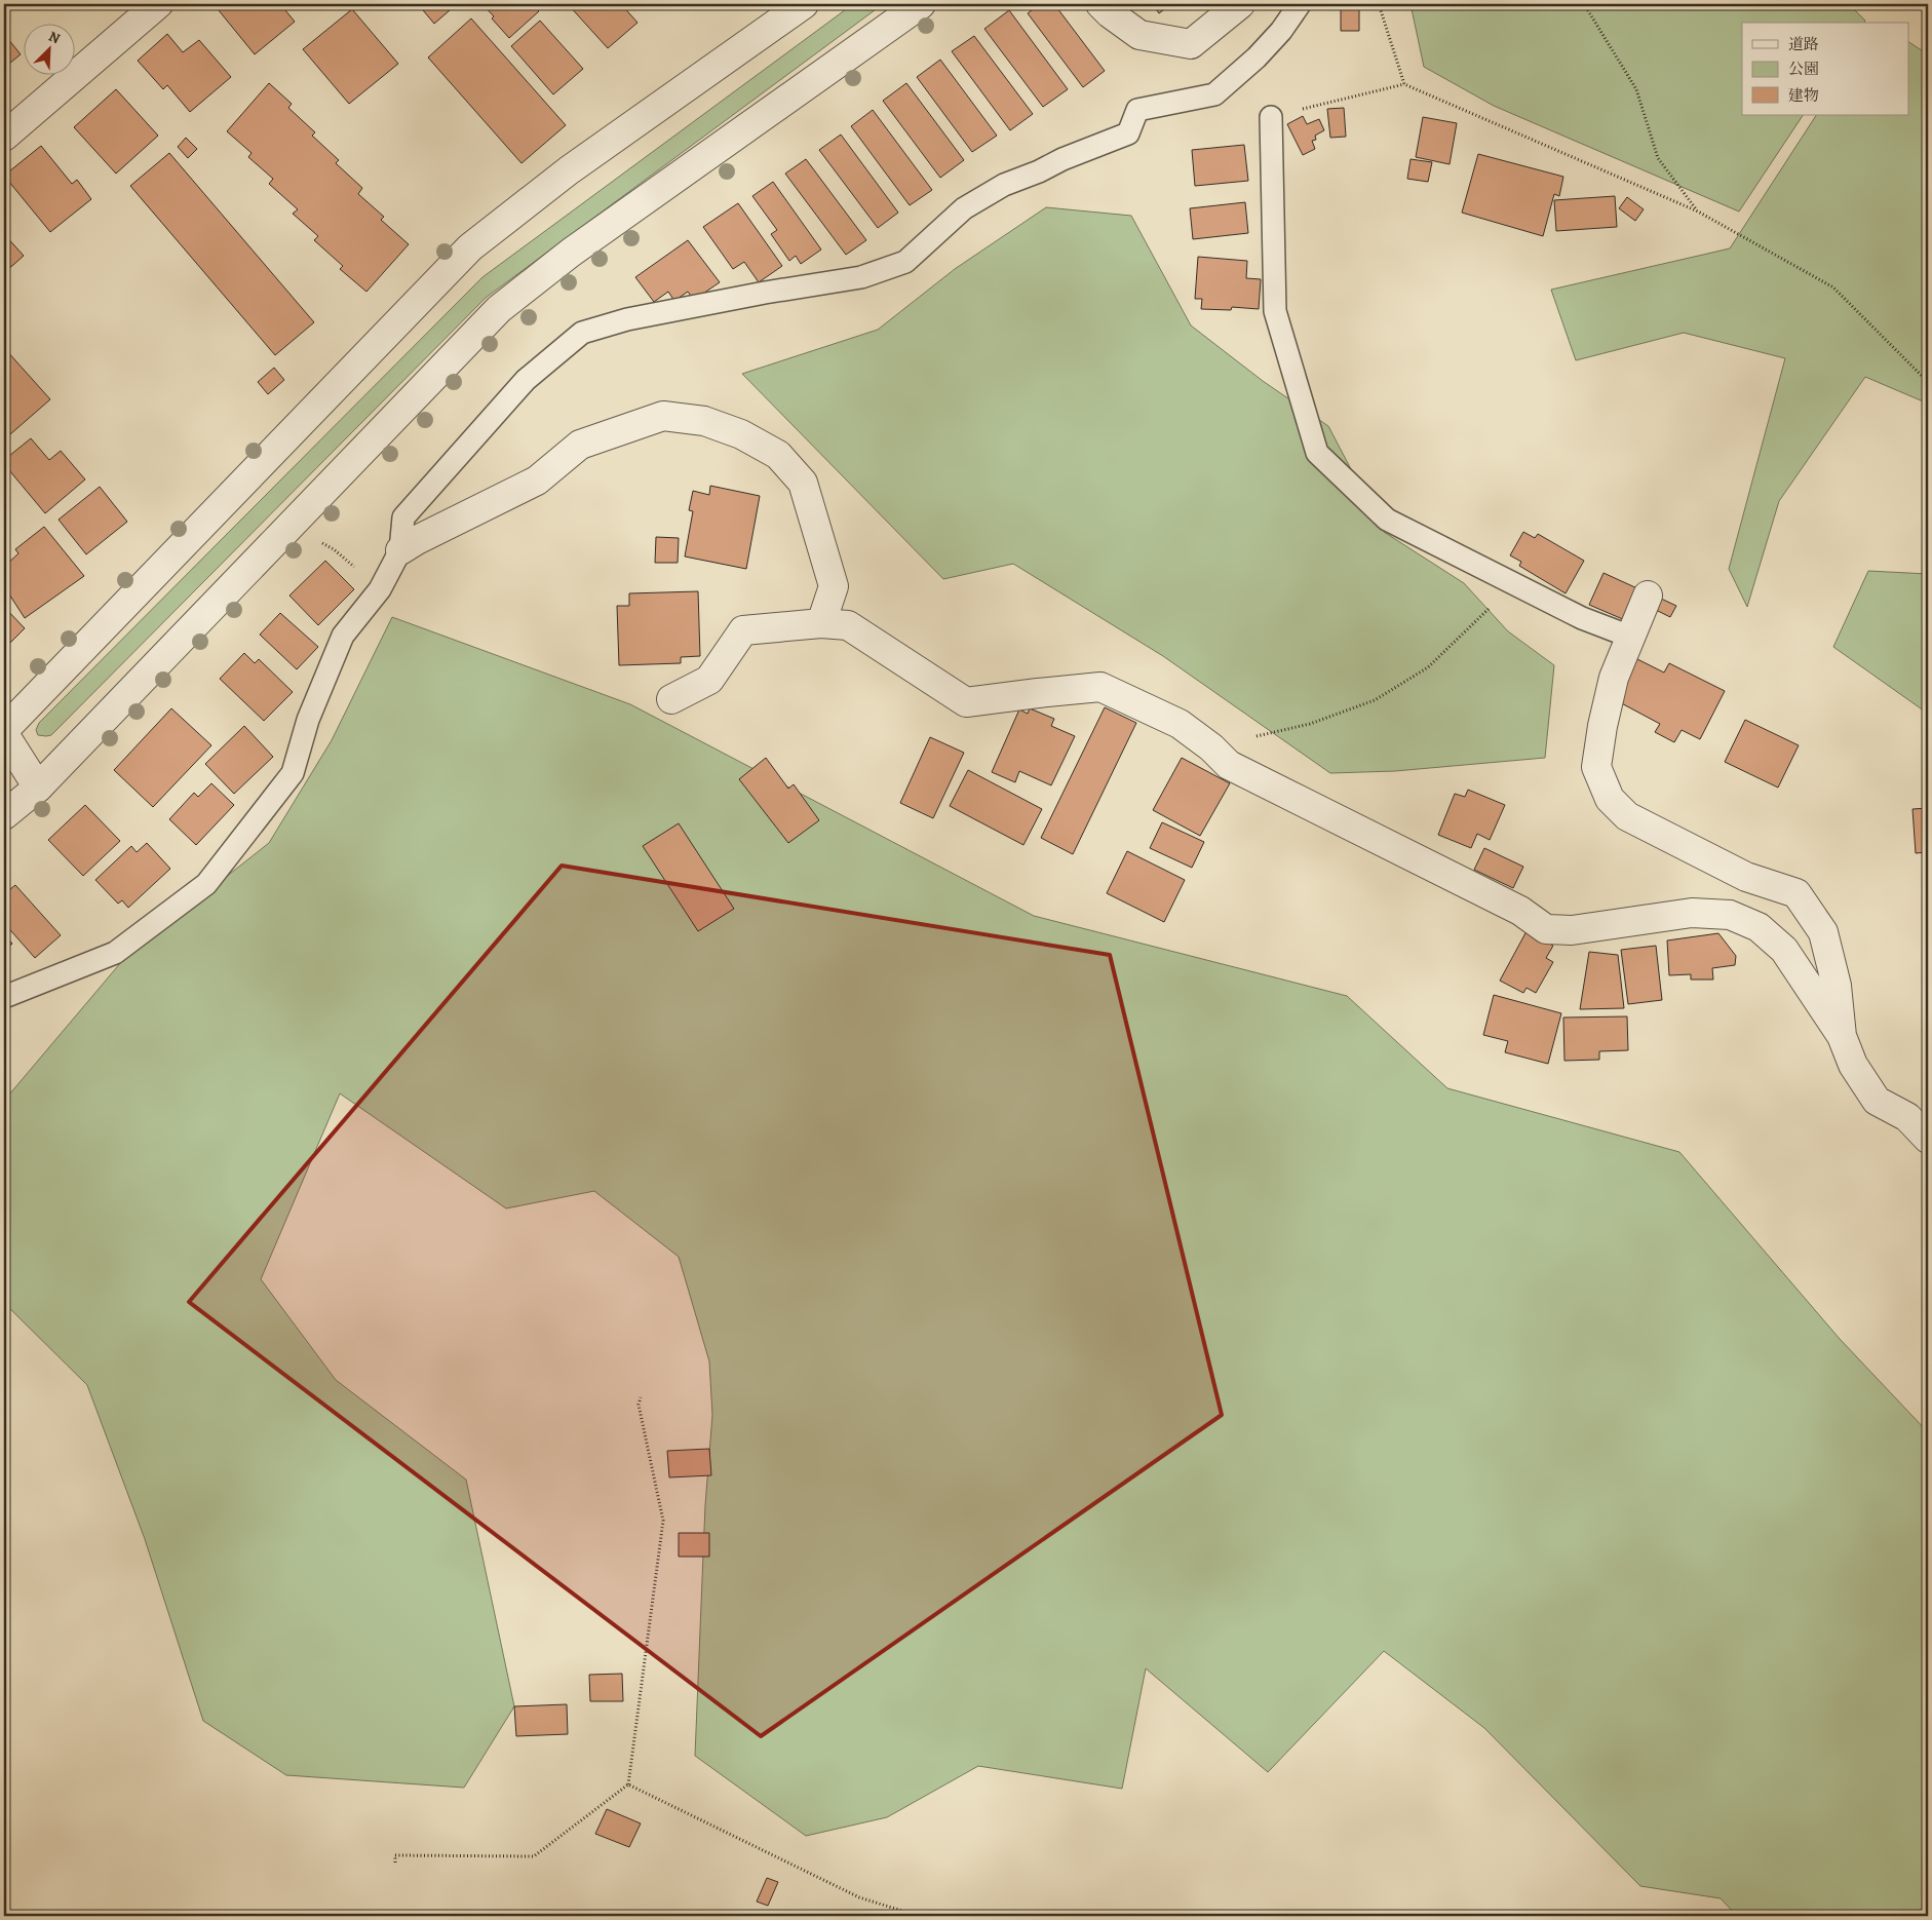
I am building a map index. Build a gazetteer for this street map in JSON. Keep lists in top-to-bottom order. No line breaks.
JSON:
{"legend":["道路","公園","建物"],"north":"top right"}
